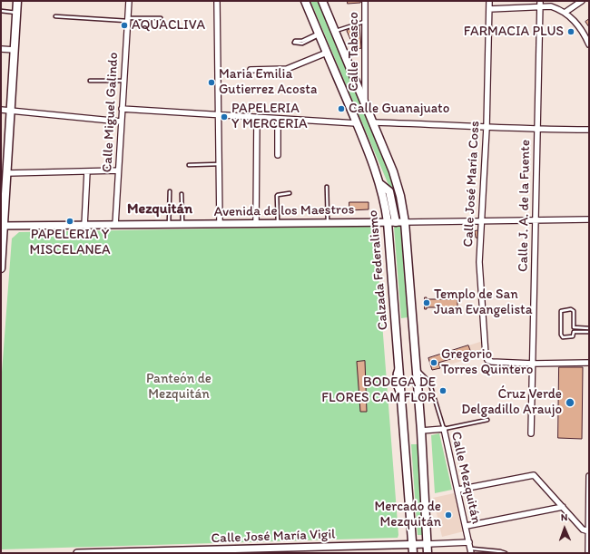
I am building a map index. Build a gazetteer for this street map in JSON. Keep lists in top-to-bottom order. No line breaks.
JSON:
{"streets":{"main road":["Calzada Federalismo"],"street":["Calle Tabasco","Calle Miguel Galindo","Calle José María Coss","Calle J. A. de la Fuente","Avenida de los Maestros","Calle Mezquitán","Calle José María Vigil"]},"crossings":[["Calle Miguel Galindo","Avenida de los Maestros"],["Calle José María Coss","Calle J. A. de la Fuente"],["Calle José María Coss","Avenida de los Maestros"],["Calle J. A. de la Fuente","Avenida de los Maestros"],["Avenida de los Maestros","Calzada Federalismo"],["Calzada Federalismo","Calle José María Vigil"],["Calle Mezquitán","Calle José María Vigil"]],"districts":["Mezquitán"],"parks":["Panteón de Mezquitán"],"places":["AQUACLIVA","FARMACIA PLUS","Maria Emilia Gutierrez Acosta","Calle Guanajuato","PAPELERIA Y MERCERIA","PAPELERIA Y MISCELANEA","Templo de San Juan Evangelista","Gregorio Torres Quintero","BODEGA DE FLORES CAM FLOR","Ćruz Verde Delgadillo Araujo","Mercado de Mezquitán"],"north":"top"}
